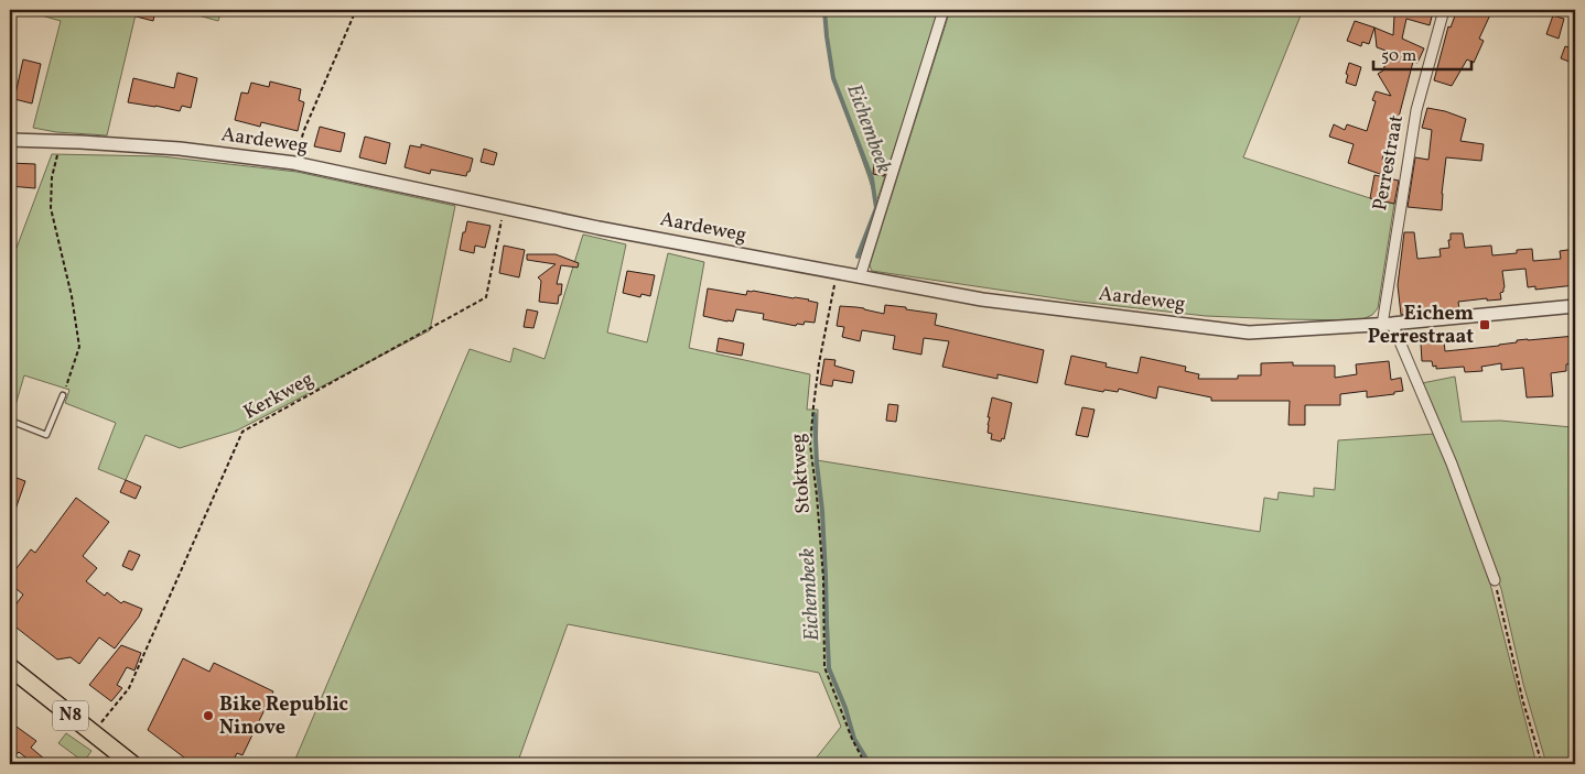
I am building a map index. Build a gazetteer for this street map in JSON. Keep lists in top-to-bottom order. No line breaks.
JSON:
{"streets":{"main road":["N8"],"street":["Aardeweg","Perrestraat"],"path":["Kerkweg","Stoktweg"]},"crossings":[["Aardeweg","Perrestraat"],["Aardeweg","Kerkweg"],["Aardeweg","Stoktweg"],["Kerkweg","N8"]],"water":["Eichembeek"],"places":{"transit":["Eichem Perrestraat"],"other":["Bike Republic Ninove"]},"scale_bar":"50 m"}
